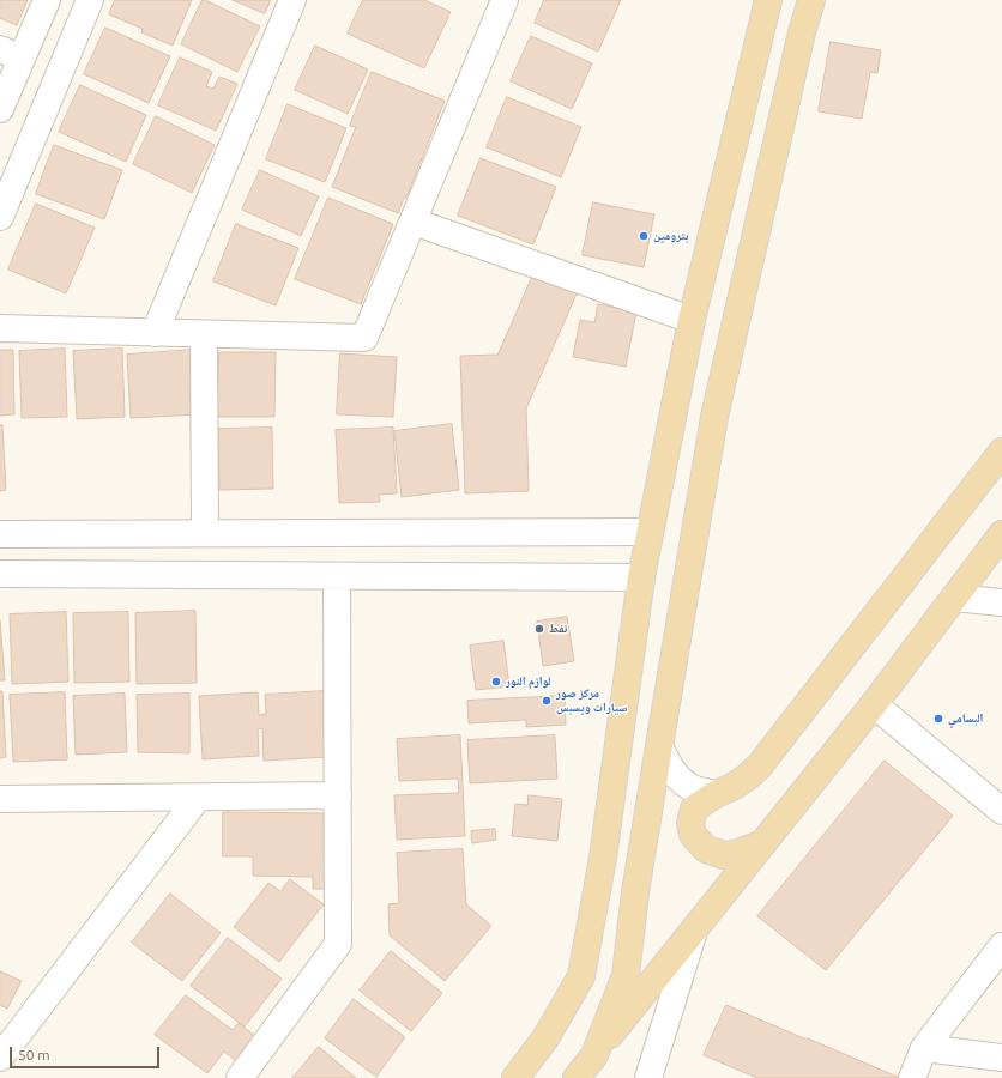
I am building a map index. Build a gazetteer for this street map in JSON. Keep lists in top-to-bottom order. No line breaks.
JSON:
{"places":["بترومين","نفط","لوازم النور","مركز صور سيارات ويسبس","البسامي"],"scale_bar":"50 m"}
